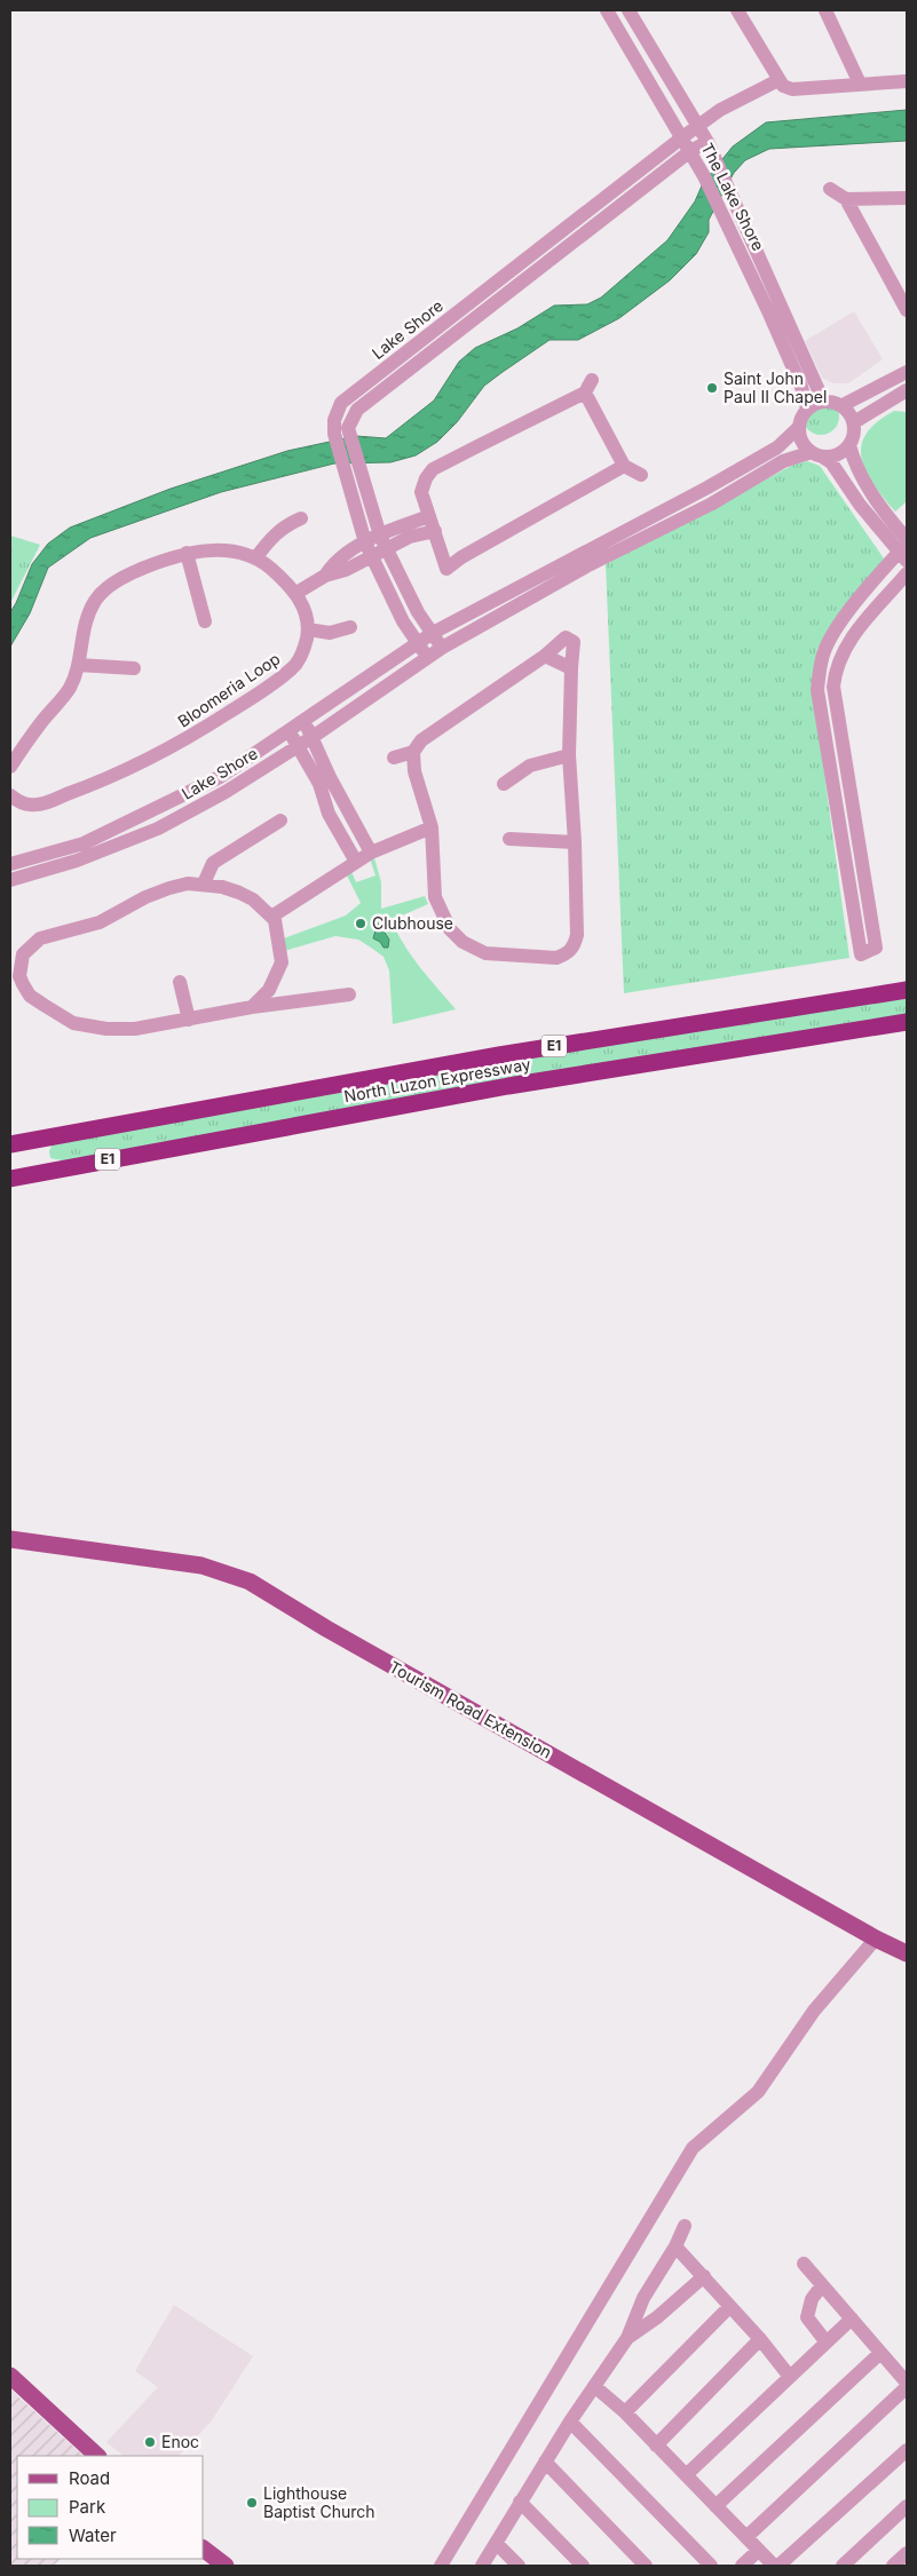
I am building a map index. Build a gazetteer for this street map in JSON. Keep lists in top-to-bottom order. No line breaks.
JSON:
{"streets":{"highway":["E1","North Luzon Expressway"],"main road":["Tourism Road Extension"],"street":["The Lake Shore","Lake Shore","Bloomeria Loop"]},"crossings":[["The Lake Shore","Lake Shore"]],"places":["Saint John Paul II Chapel","Clubhouse","Enoc","Lighthouse Baptist Church"],"legend":["Road","Park","Water"]}
